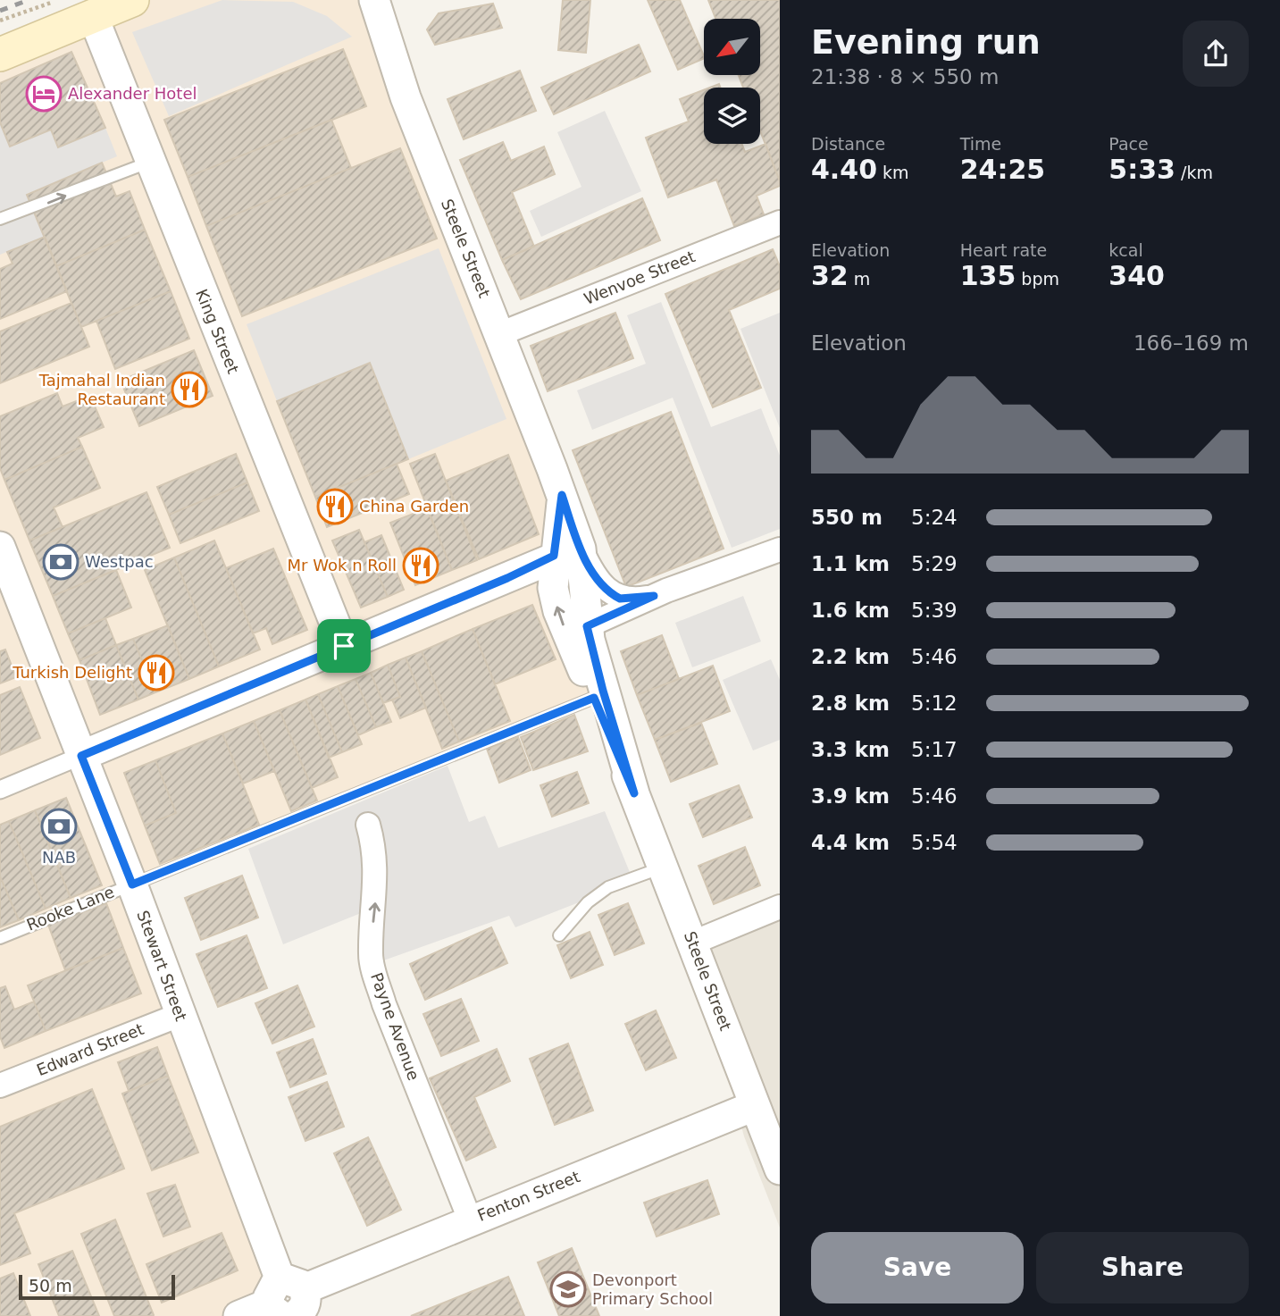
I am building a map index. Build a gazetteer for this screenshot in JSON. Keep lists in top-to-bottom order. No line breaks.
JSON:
{"streets":{"street":["Steele Street","Wenvoe Street","King Street","Stewart Street","Payne Avenue","Edward Street","Fenton Street"],"lane":["Rooke Lane"]},"crossings":[["Steele Street","Wenvoe Street"],["Steele Street","Rooke Lane"],["Steele Street","Fenton Street"],["Rooke Lane","Stewart Street"],["Stewart Street","Edward Street"],["Stewart Street","Fenton Street"],["Payne Avenue","Fenton Street"]],"one_way":["Payne Avenue"],"places":{"hotel":["Alexander Hotel"],"restaurant":["Tajmahal Indian Restaurant","China Garden","Mr Wok n Roll","Turkish Delight"],"bank":["Westpac","NAB"],"school or university":["Devonport Primary School"]},"scale_bar":"50 m","north":"bottom left","page":{"heading":["Evening run","21:38 · 8 × 550 m"],"stats":[["Distance","4.40 km"],["Time","24:25"],["Pace","5:33 /km"],["Elevation","32 m"],["Heart rate","135 bpm"],["kcal","340"]],"chart":["Elevation","166–169 m"],"list":[{"name":"550 m","note":"5:24"},{"name":"1.1 km","note":"5:29"},{"name":"1.6 km","note":"5:39"},{"name":"2.2 km","note":"5:46"},{"name":"2.8 km","note":"5:12"},{"name":"3.3 km","note":"5:17"},{"name":"3.9 km","note":"5:46"},{"name":"4.4 km","note":"5:54"}],"buttons":["Save","Share"],"scale":"50 m"}}
